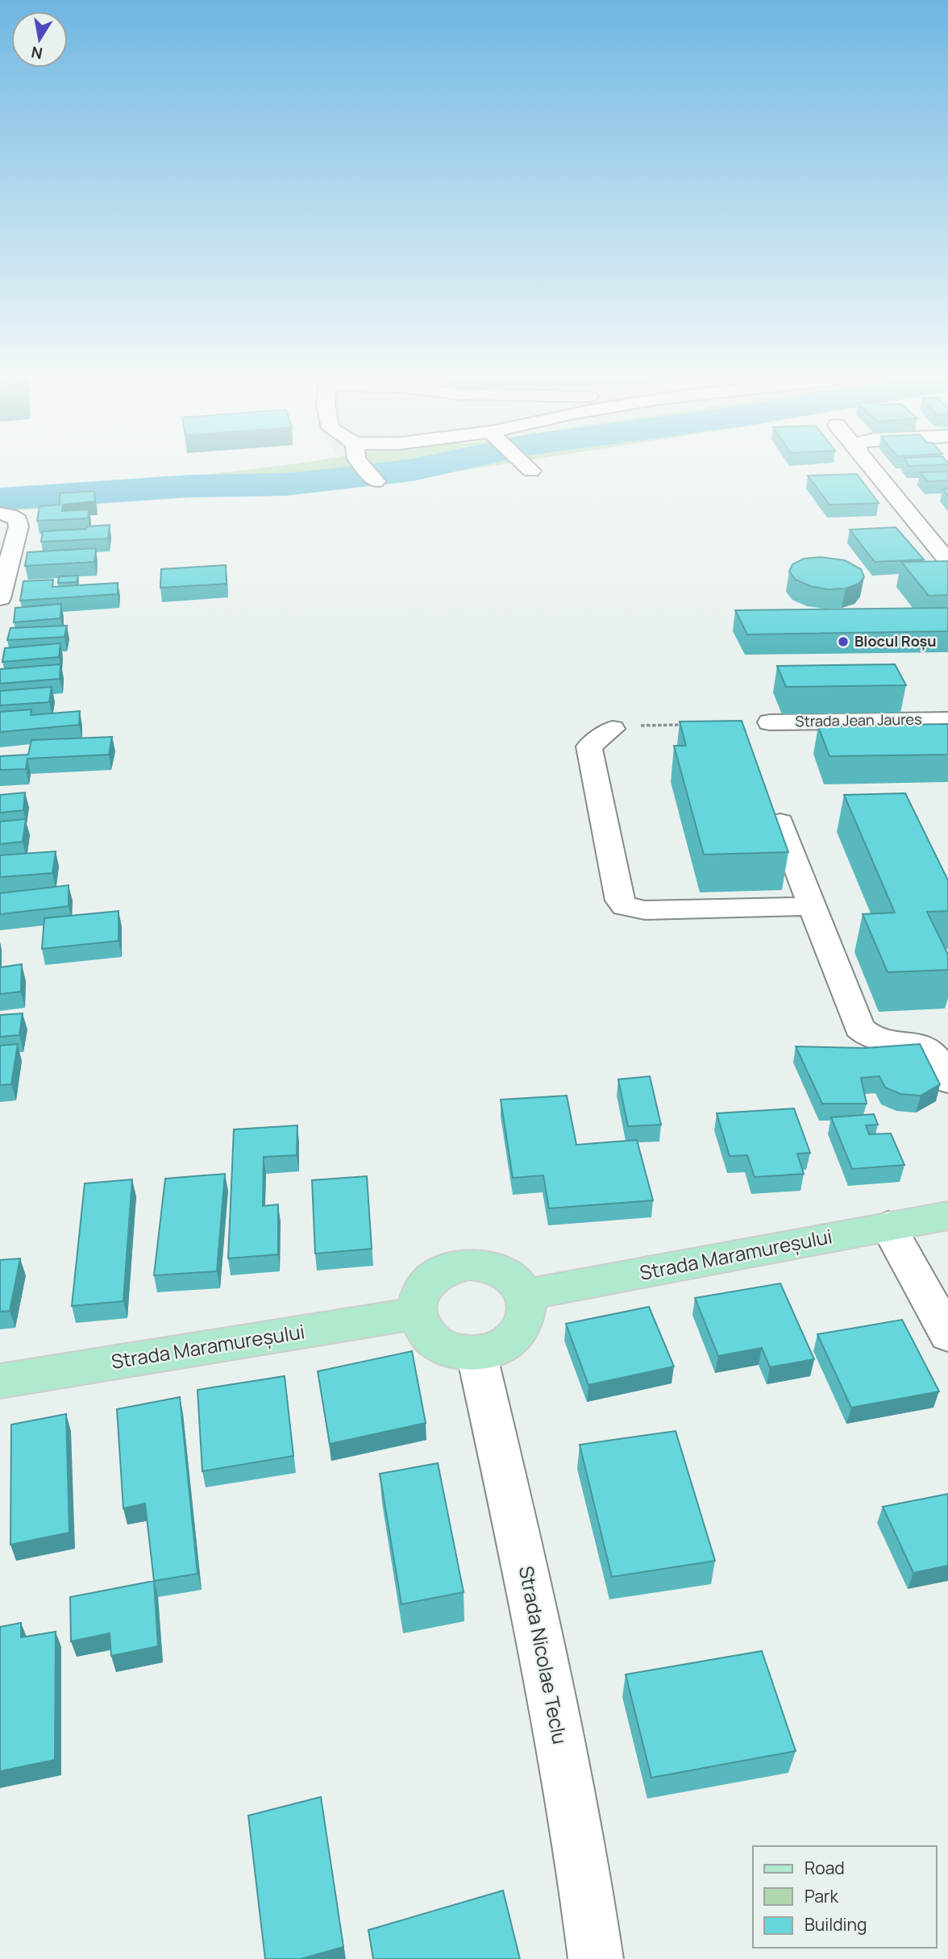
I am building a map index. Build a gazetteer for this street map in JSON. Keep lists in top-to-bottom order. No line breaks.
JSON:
{"streets":{"main road":["Strada Maramureșului"],"street":["Strada Jean Jaures","Strada Nicolae Teclu"]},"crossings":[["Strada Maramureșului","Strada Nicolae Teclu"]],"places":["Blocul Roșu"],"legend":["Road","Park","Building"],"north":"bottom"}
